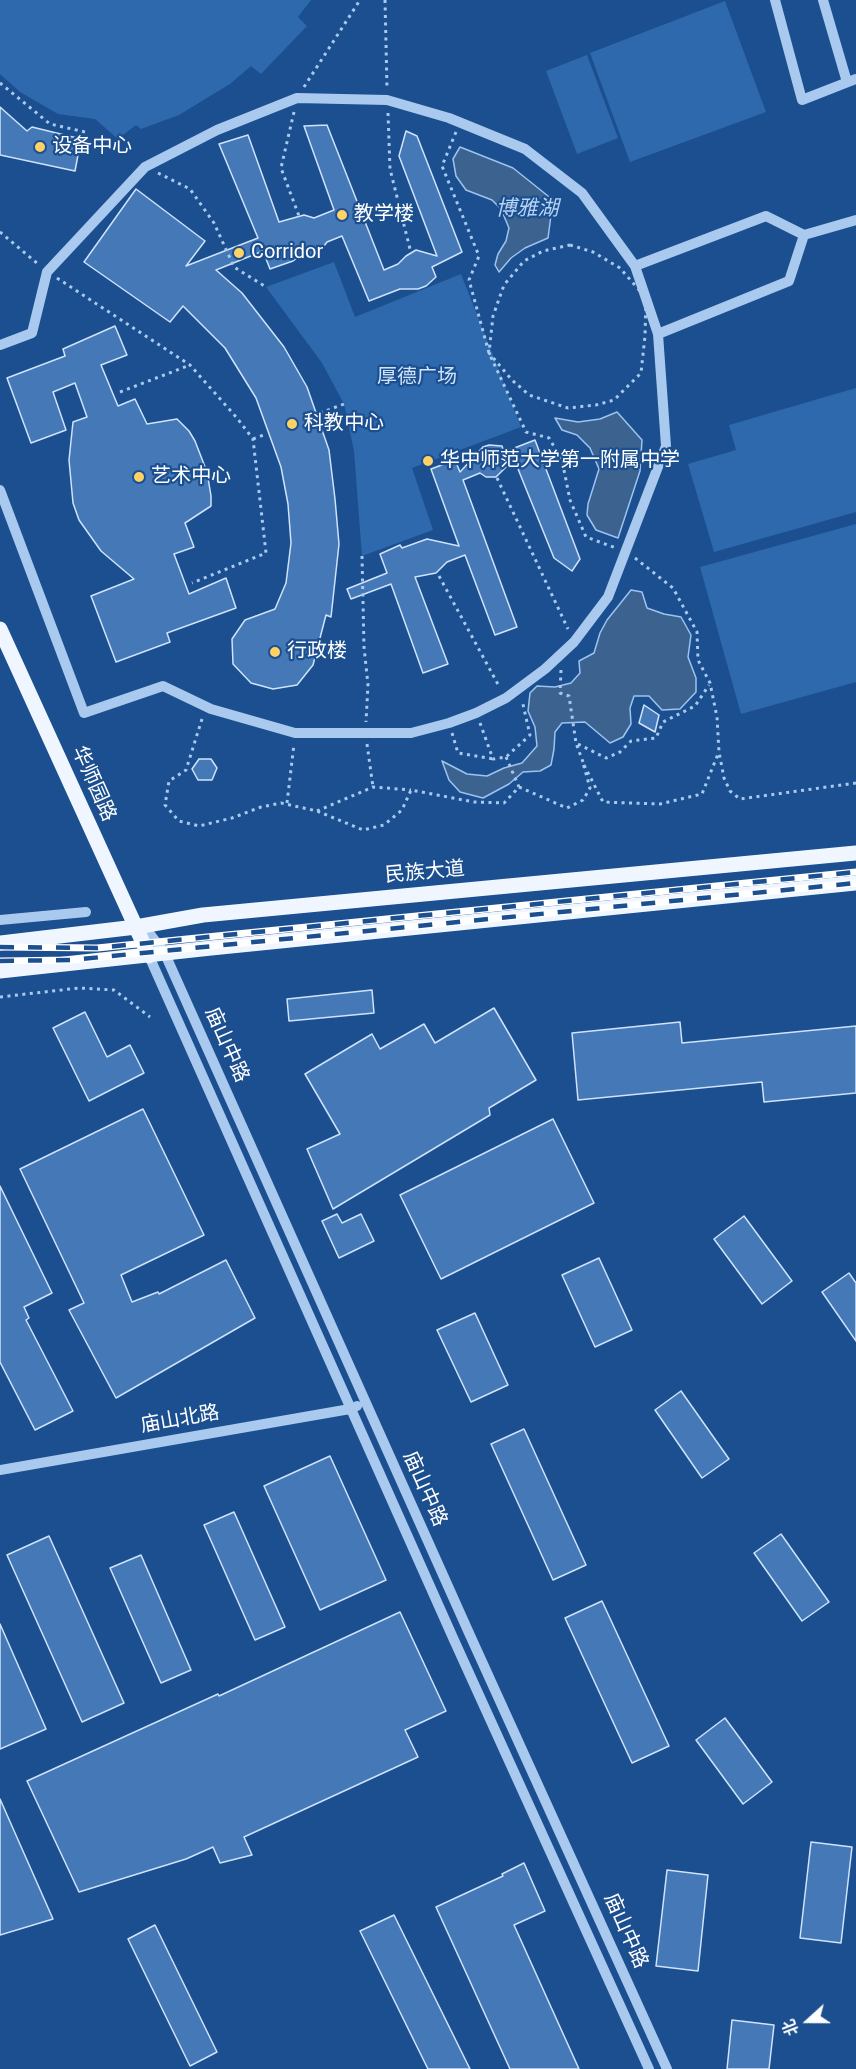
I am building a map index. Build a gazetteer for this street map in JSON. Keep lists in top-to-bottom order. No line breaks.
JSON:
{"streets":{"main road":["华师园路","民族大道"],"street":["庙山中路","庙山北路"]},"crossings":[["华师园路","民族大道"],["华师园路","庙山中路"],["民族大道","庙山中路"],["庙山中路","庙山北路"]],"water":["博雅湖"],"parks":["厚德广场"],"places":["设备中心","教学楼","Corridor","科教中心","华中师范大学第一附属中学","艺术中心","行政楼"],"north":"left"}
